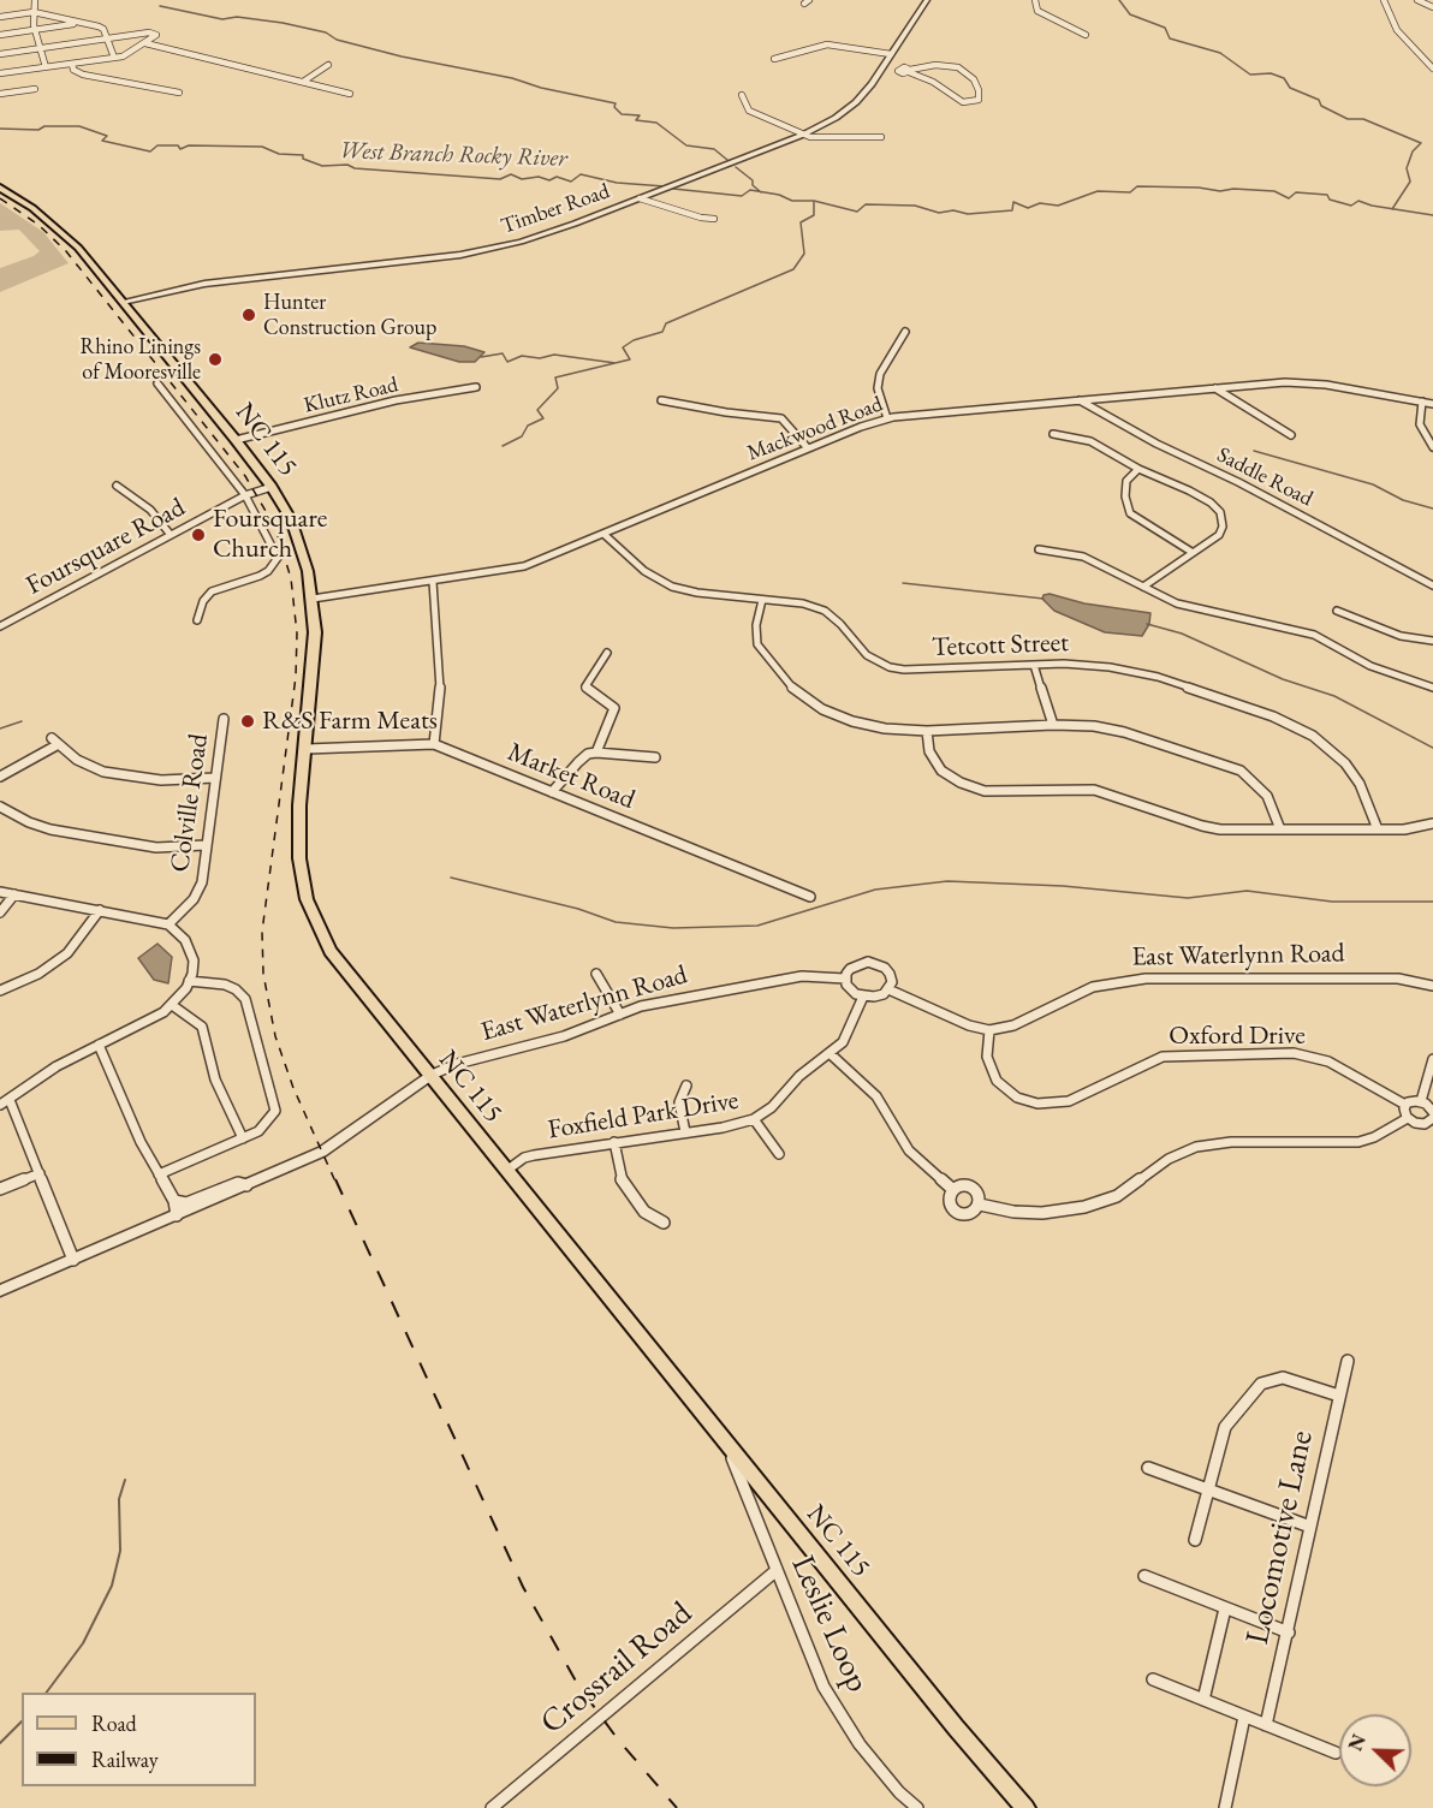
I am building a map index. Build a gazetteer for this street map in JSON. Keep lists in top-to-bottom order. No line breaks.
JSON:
{"streets":{"main road":["NC 115"],"street":["Timber Road","Klutz Road","Mackwood Road","Saddle Road","Foursquare Road","Tetcott Street","Market Road","Colville Road","East Waterlynn Road","Oxford Drive","Foxfield Park Drive","Locomotive Lane","Leslie Loop","Crossrail Road"]},"crossings":[["Timber Road","NC 115"],["Klutz Road","NC 115"],["Mackwood Road","NC 115"],["Mackwood Road","Saddle Road"],["Mackwood Road","Tetcott Street"],["NC 115","Foursquare Road"],["NC 115","Market Road"],["NC 115","East Waterlynn Road"],["NC 115","Foxfield Park Drive"],["NC 115","Leslie Loop"],["East Waterlynn Road","Oxford Drive"],["East Waterlynn Road","Foxfield Park Drive"],["Leslie Loop","Crossrail Road"]],"water":["West Branch Rocky River"],"places":["Hunter Construction Group","Rhino Linings of Mooresville","Foursquare Church","R&S Farm Meats"],"legend":["Road","Railway"],"north":"top left"}
